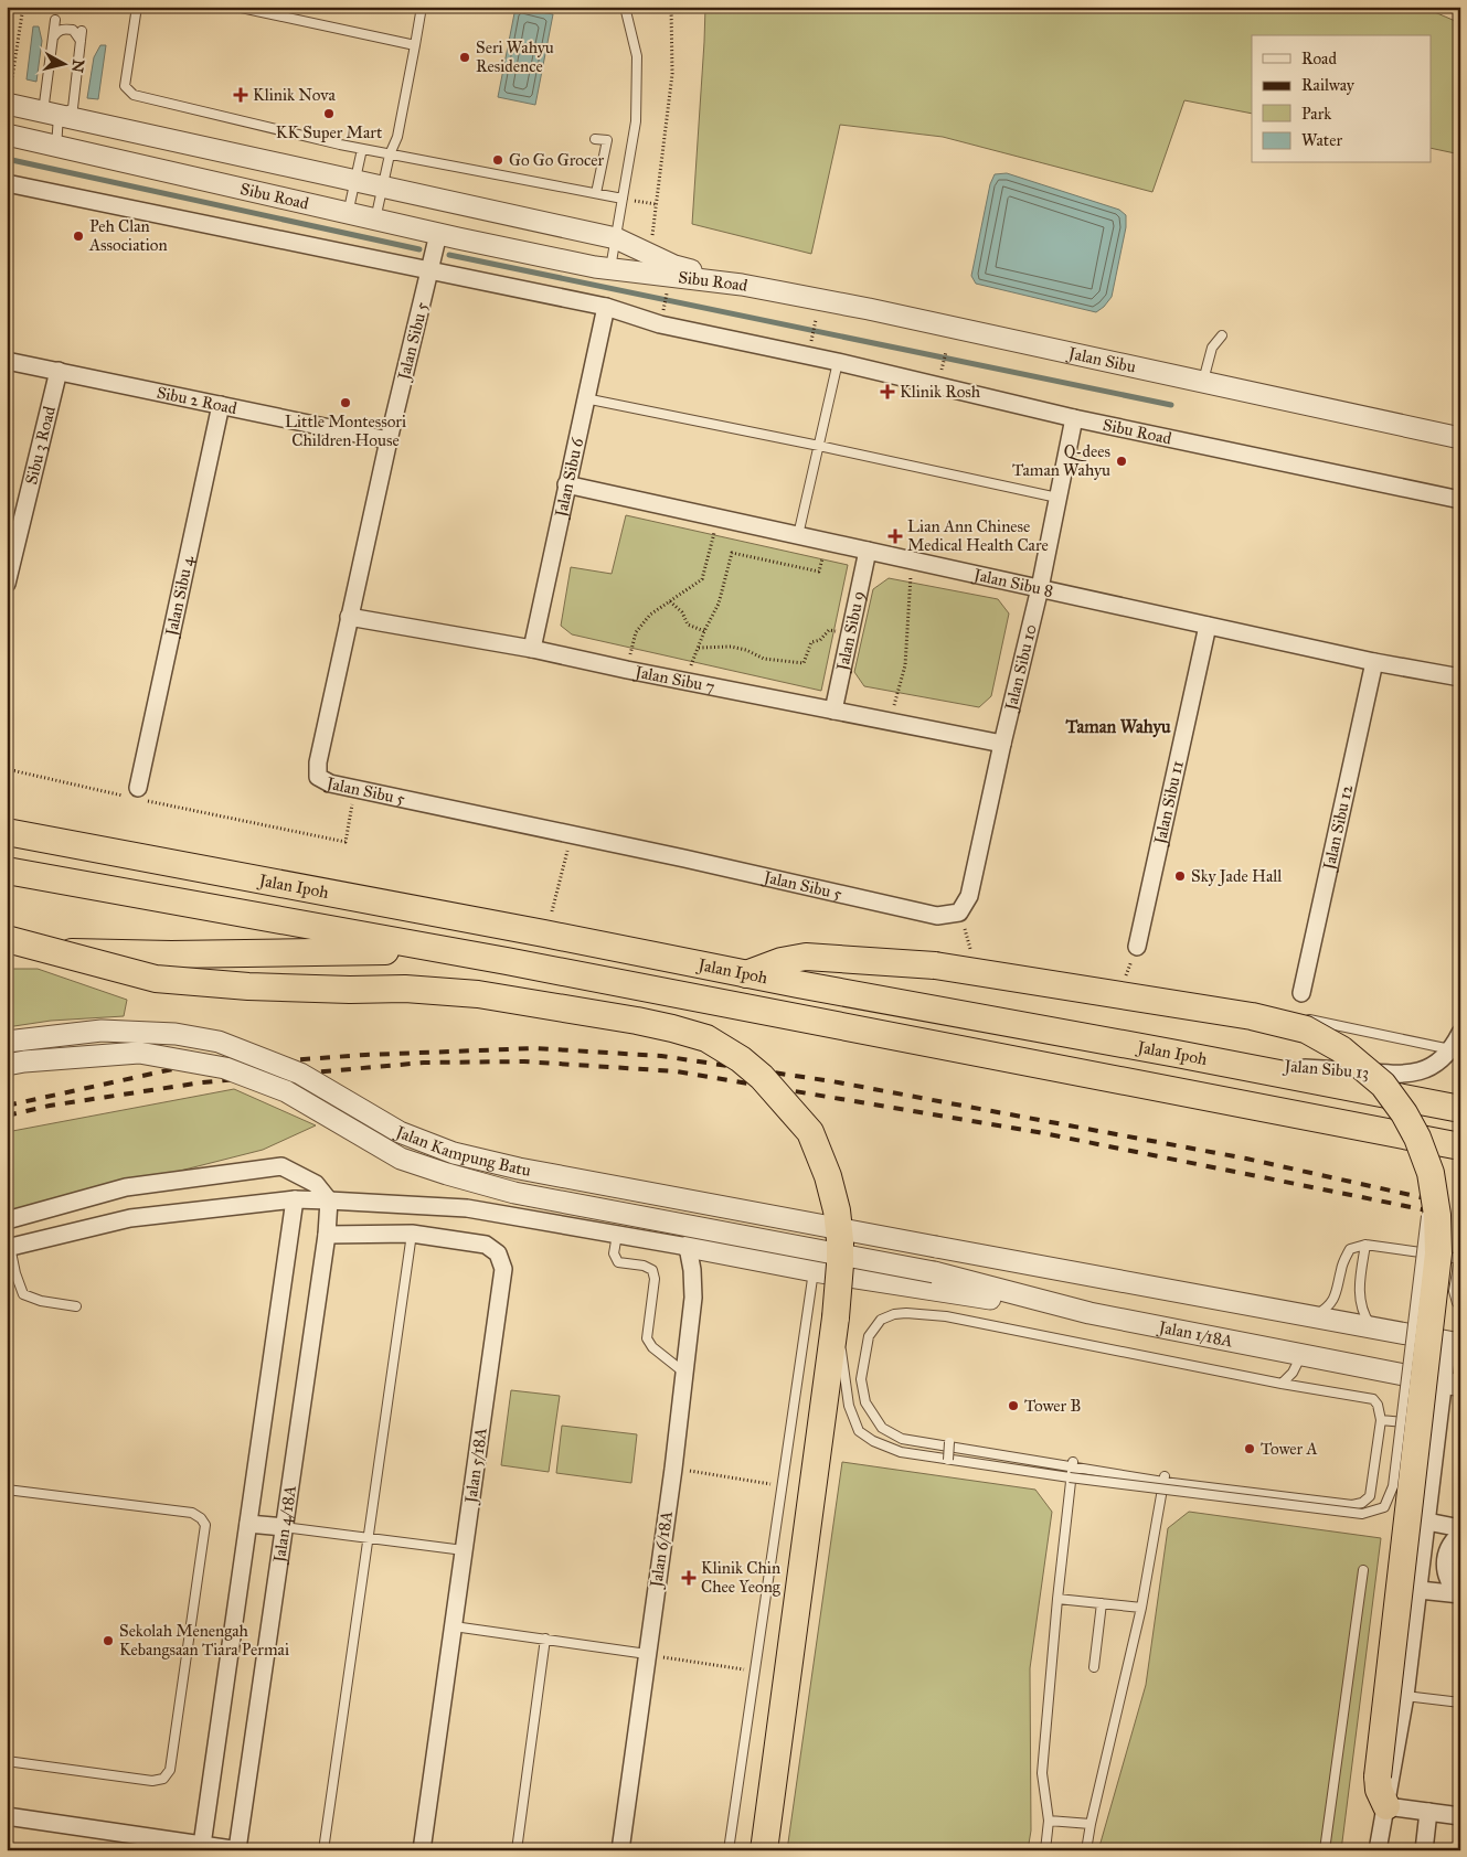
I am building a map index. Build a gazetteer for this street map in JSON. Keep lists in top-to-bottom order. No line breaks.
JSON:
{"streets":{"highway":["Jalan Ipoh"],"street":["Sibu Road","Jalan Sibu 5","Jalan Sibu","Sibu 2 Road","Sibu 3 Road","Jalan Sibu 6","Jalan Sibu 8","Jalan Sibu 4","Jalan Sibu 9","Jalan Sibu 10","Jalan Sibu 7","Jalan Sibu 11","Jalan Sibu 12","Jalan Sibu 13","Jalan Kampung Batu","Jalan 1/18A","Jalan 5/18A","Jalan 4/18A","Jalan 6/18A"]},"crossings":[["Sibu Road","Jalan Sibu 5"],["Sibu Road","Jalan Sibu"],["Sibu Road","Jalan Sibu 6"],["Sibu Road","Jalan Sibu 10"],["Jalan Sibu 5","Sibu 2 Road"],["Jalan Sibu 5","Jalan Sibu 10"],["Jalan Sibu 5","Jalan Sibu 7"],["Sibu 2 Road","Sibu 3 Road"],["Sibu 2 Road","Jalan Sibu 4"],["Jalan Sibu 6","Jalan Sibu 8"],["Jalan Sibu 6","Jalan Sibu 7"],["Jalan Sibu 8","Jalan Sibu 9"],["Jalan Sibu 8","Jalan Sibu 10"],["Jalan Sibu 8","Jalan Sibu 11"],["Jalan Sibu 8","Jalan Sibu 12"],["Jalan Sibu 9","Jalan Sibu 7"],["Jalan Sibu 10","Jalan Sibu 7"],["Jalan Ipoh","Jalan Sibu 13"],["Jalan Kampung Batu","Jalan 1/18A"],["Jalan 5/18A","Jalan 4/18A"]],"districts":["Taman Wahyu"],"places":{"other":["Seri Wahyu Residence","KK Super Mart","Go Go Grocer","Peh Clan Association","Little Montessori Children House","Q-dees Taman Wahyu","Sky Jade Hall","Tower B","Tower A","Sekolah Menengah Kebangsaan Tiara Permai"],"health":["Klinik Nova","Klinik Rosh","Lian Ann Chinese Medical Health Care","Klinik Chin Chee Yeong"]},"legend":["Road","Railway","Park","Water"],"north":"right"}
